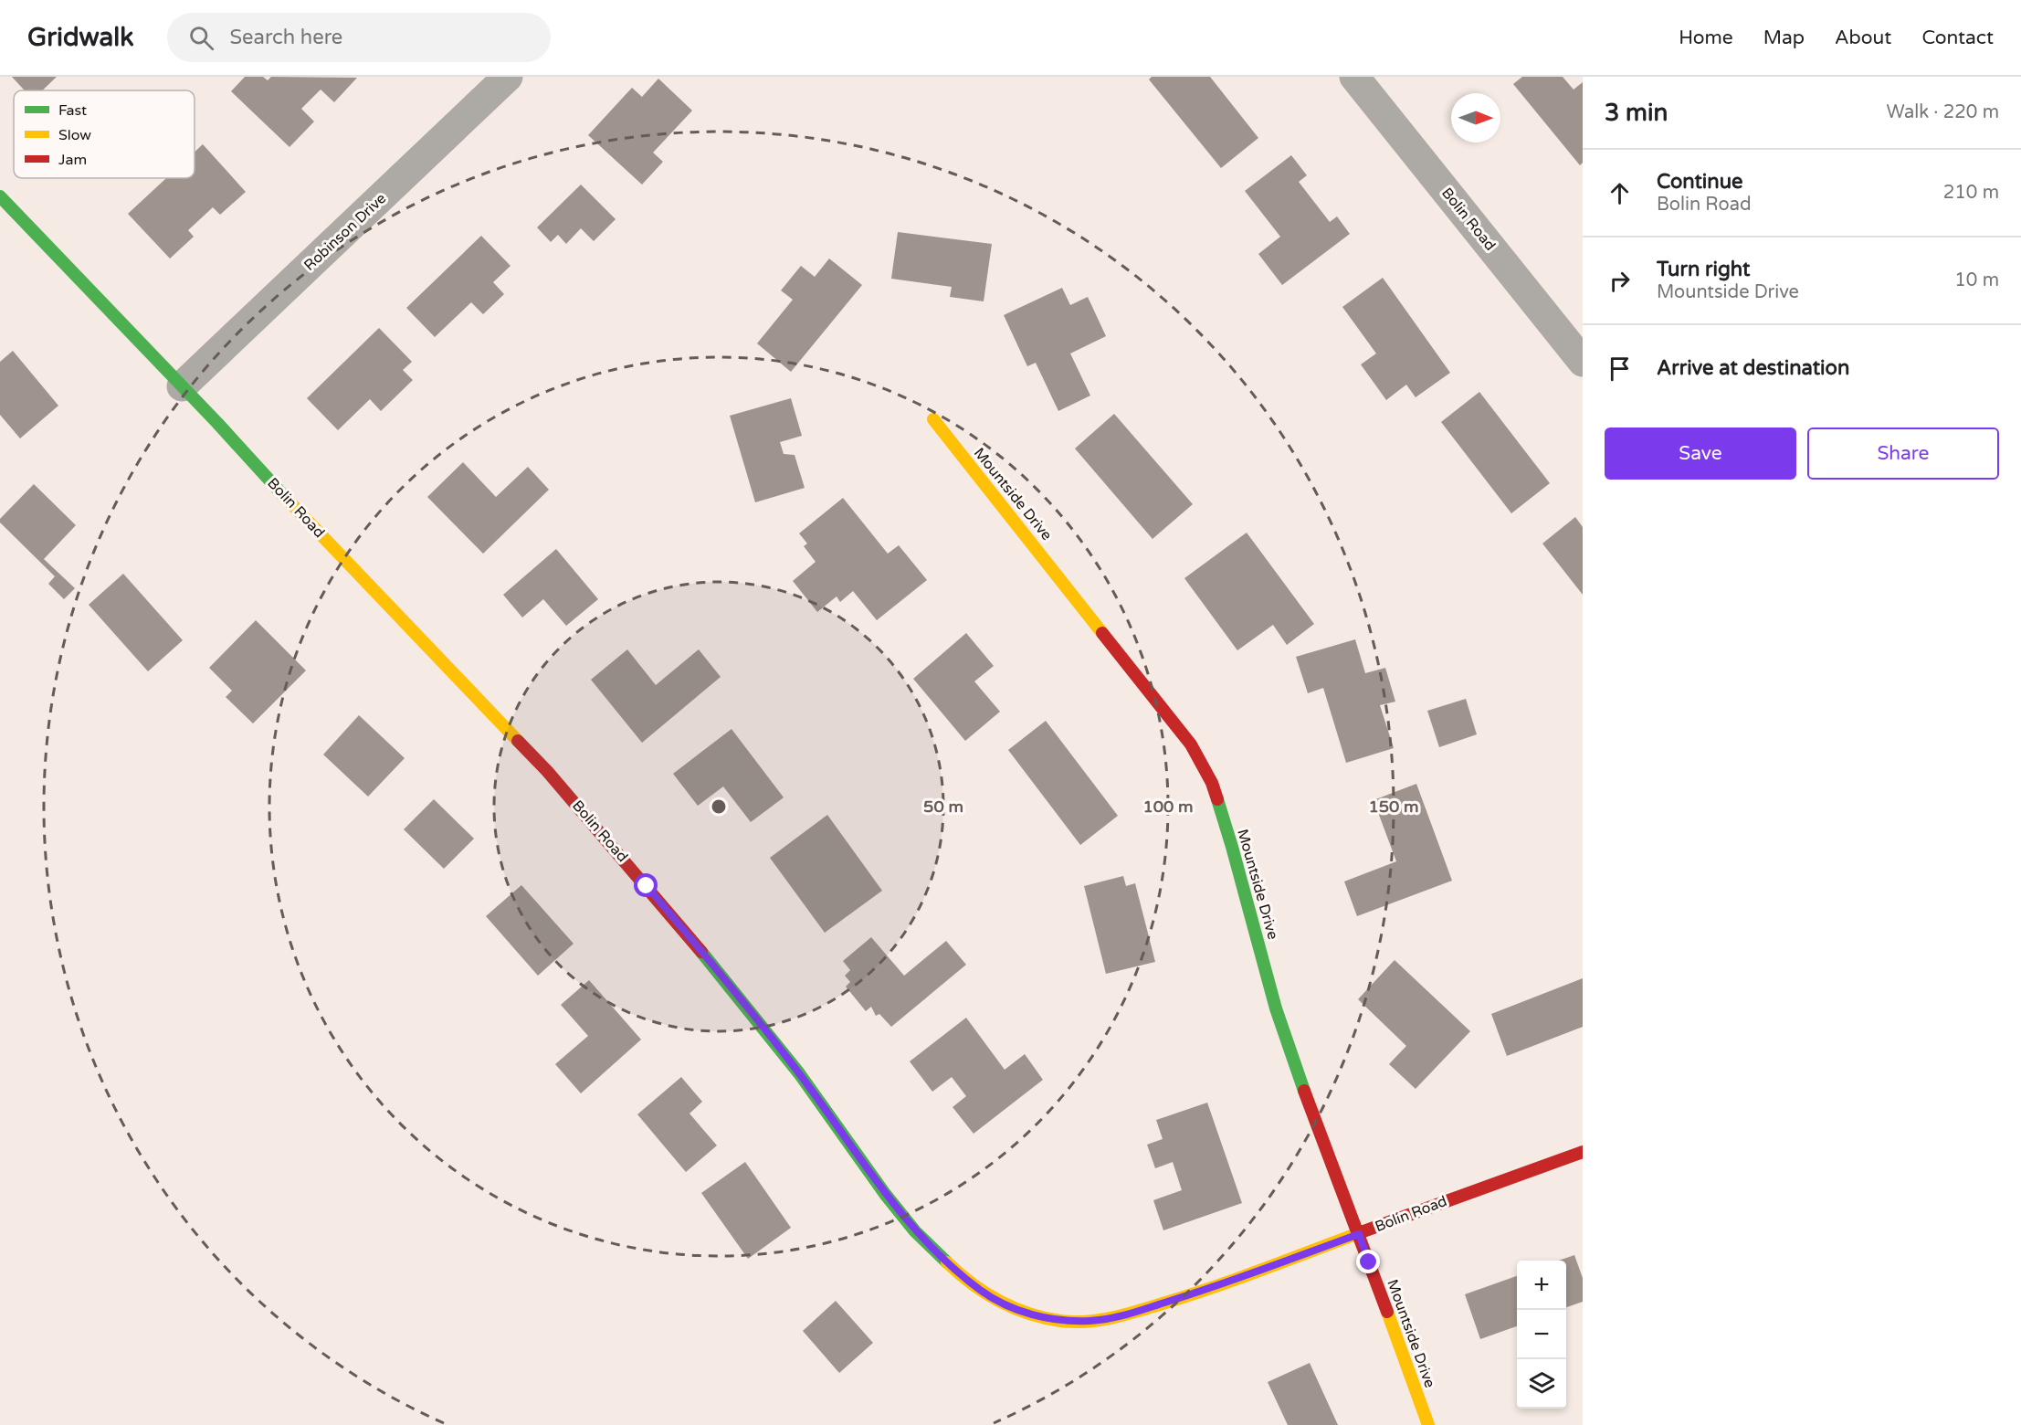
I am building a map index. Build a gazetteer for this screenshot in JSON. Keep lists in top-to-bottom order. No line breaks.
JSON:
{"streets":{"street":["Bolin Road","Robinson Drive","Mountside Drive"]},"crossings":[["Bolin Road","Robinson Drive"],["Bolin Road","Mountside Drive"]],"legend":["Fast","Slow","Jam"],"north":"right","page":{"header":"Gridwalk","search":"Search here","nav":["Home","Map","About","Contact"],"heading":["3 min","Walk · 220 m"],"list":[["Continue","Bolin Road","210 m"],["Turn right","Mountside Drive","10 m"],"Arrive at destination"],"buttons":["Save","Share"],"map_buttons":["+","−"]},"rings":["50 m","100 m","150 m"]}
